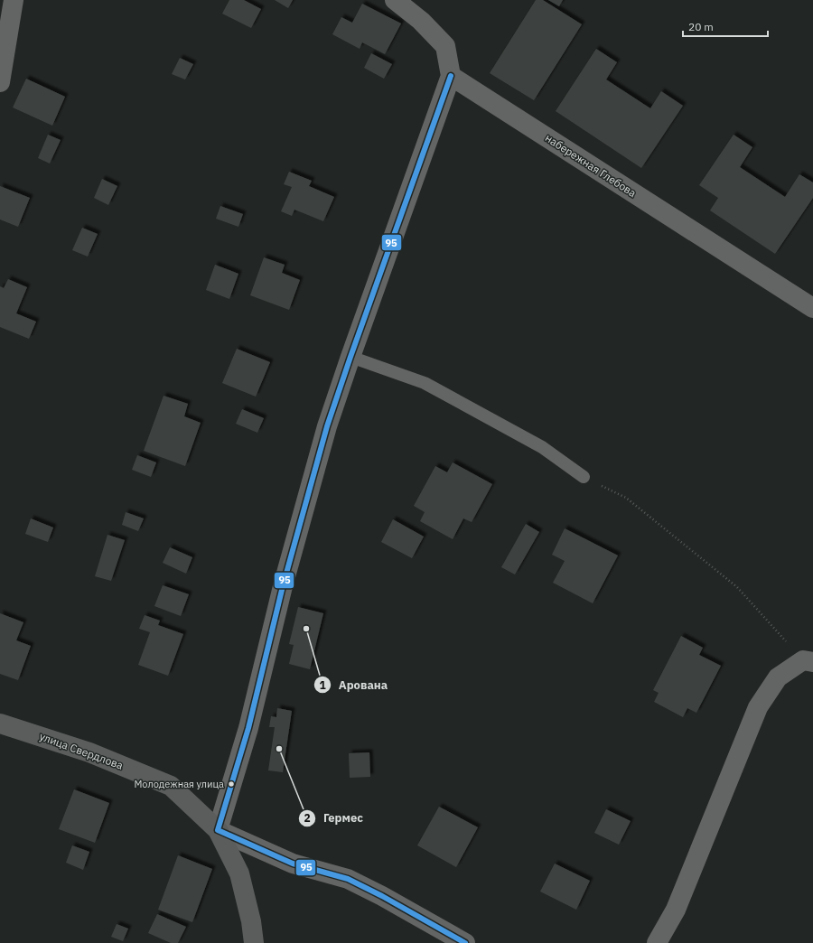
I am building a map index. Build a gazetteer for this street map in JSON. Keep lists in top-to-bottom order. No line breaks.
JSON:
{"streets":{"street":["набережная Глебова","улица Свердлова"]},"places":["Арована","Гермес","Молодежная улица"],"lines":["transit line 95"],"scale_bar":"20 m"}
